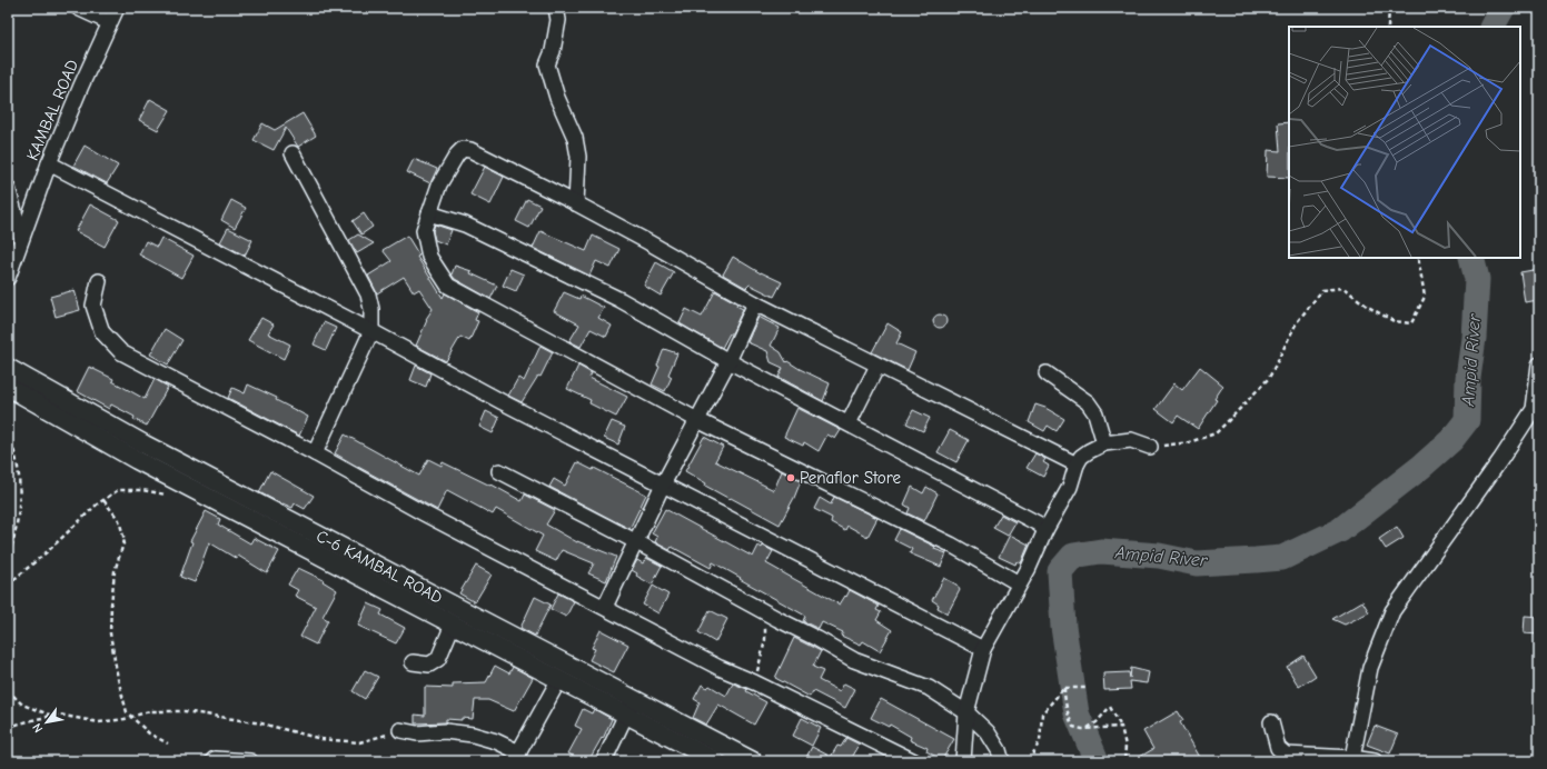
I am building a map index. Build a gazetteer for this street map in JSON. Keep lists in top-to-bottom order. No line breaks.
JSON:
{"streets":{"main road":["C-6 KAMBAL ROAD"],"street":["KAMBAL ROAD"]},"water":["Ampid River"],"places":["Penaflor Store"],"north":"bottom left"}
